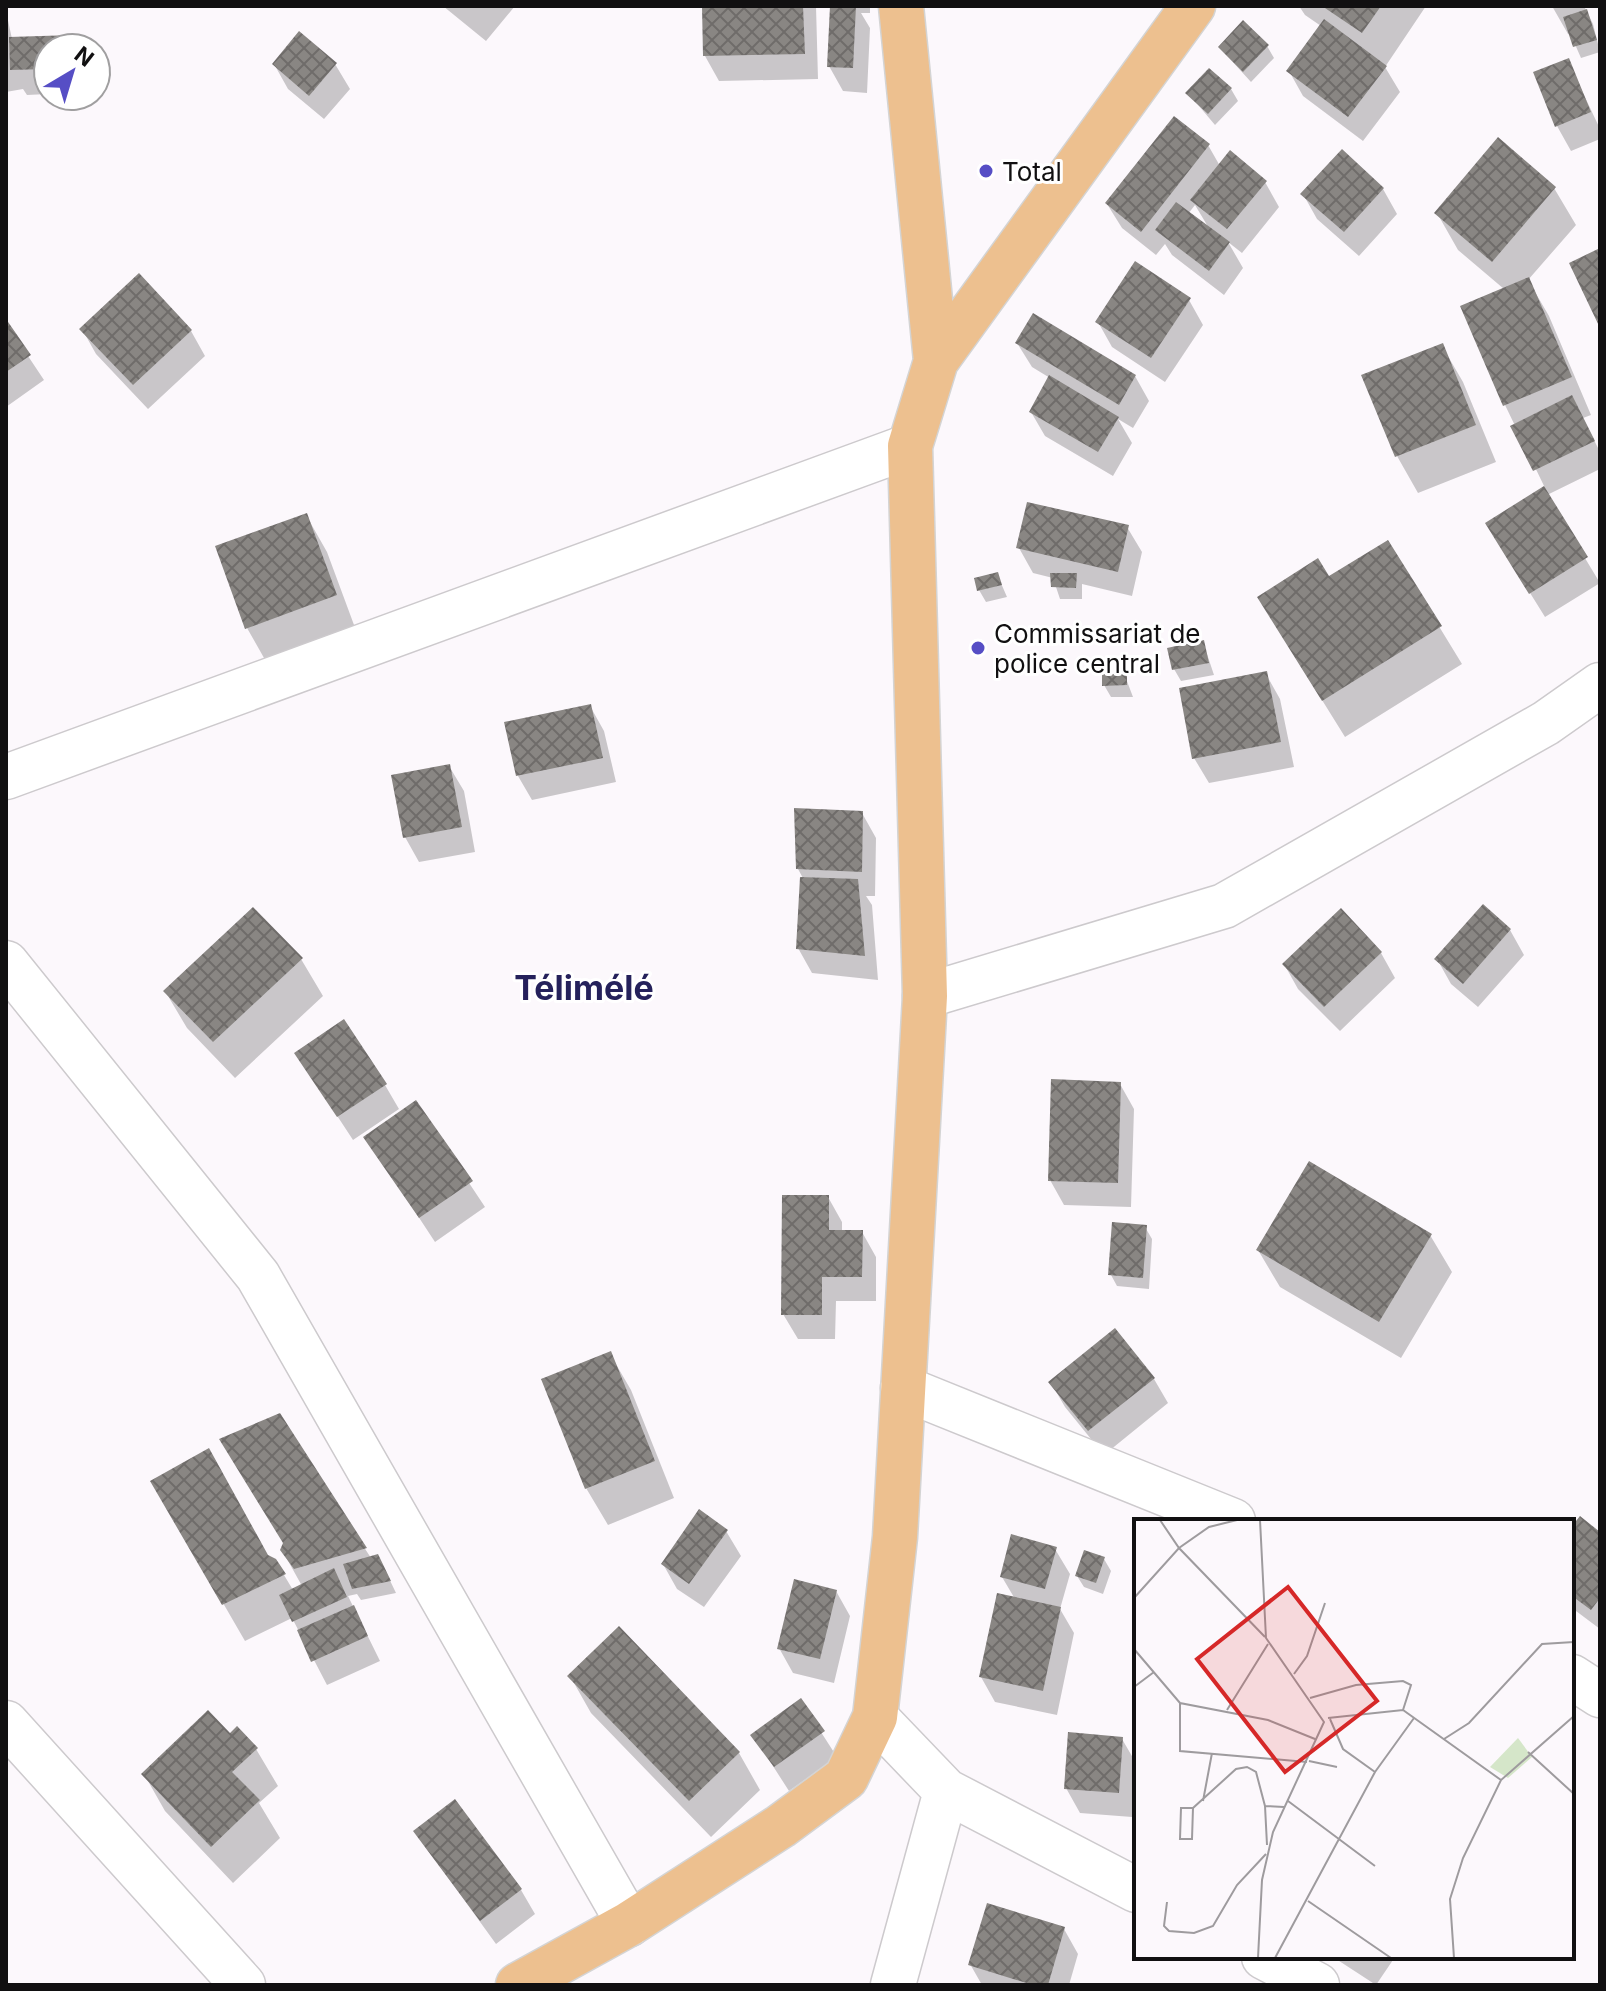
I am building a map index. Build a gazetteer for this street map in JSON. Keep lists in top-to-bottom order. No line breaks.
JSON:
{"districts":["Télimélé"],"places":["Total","Commissariat de police central"],"north":"top right"}
